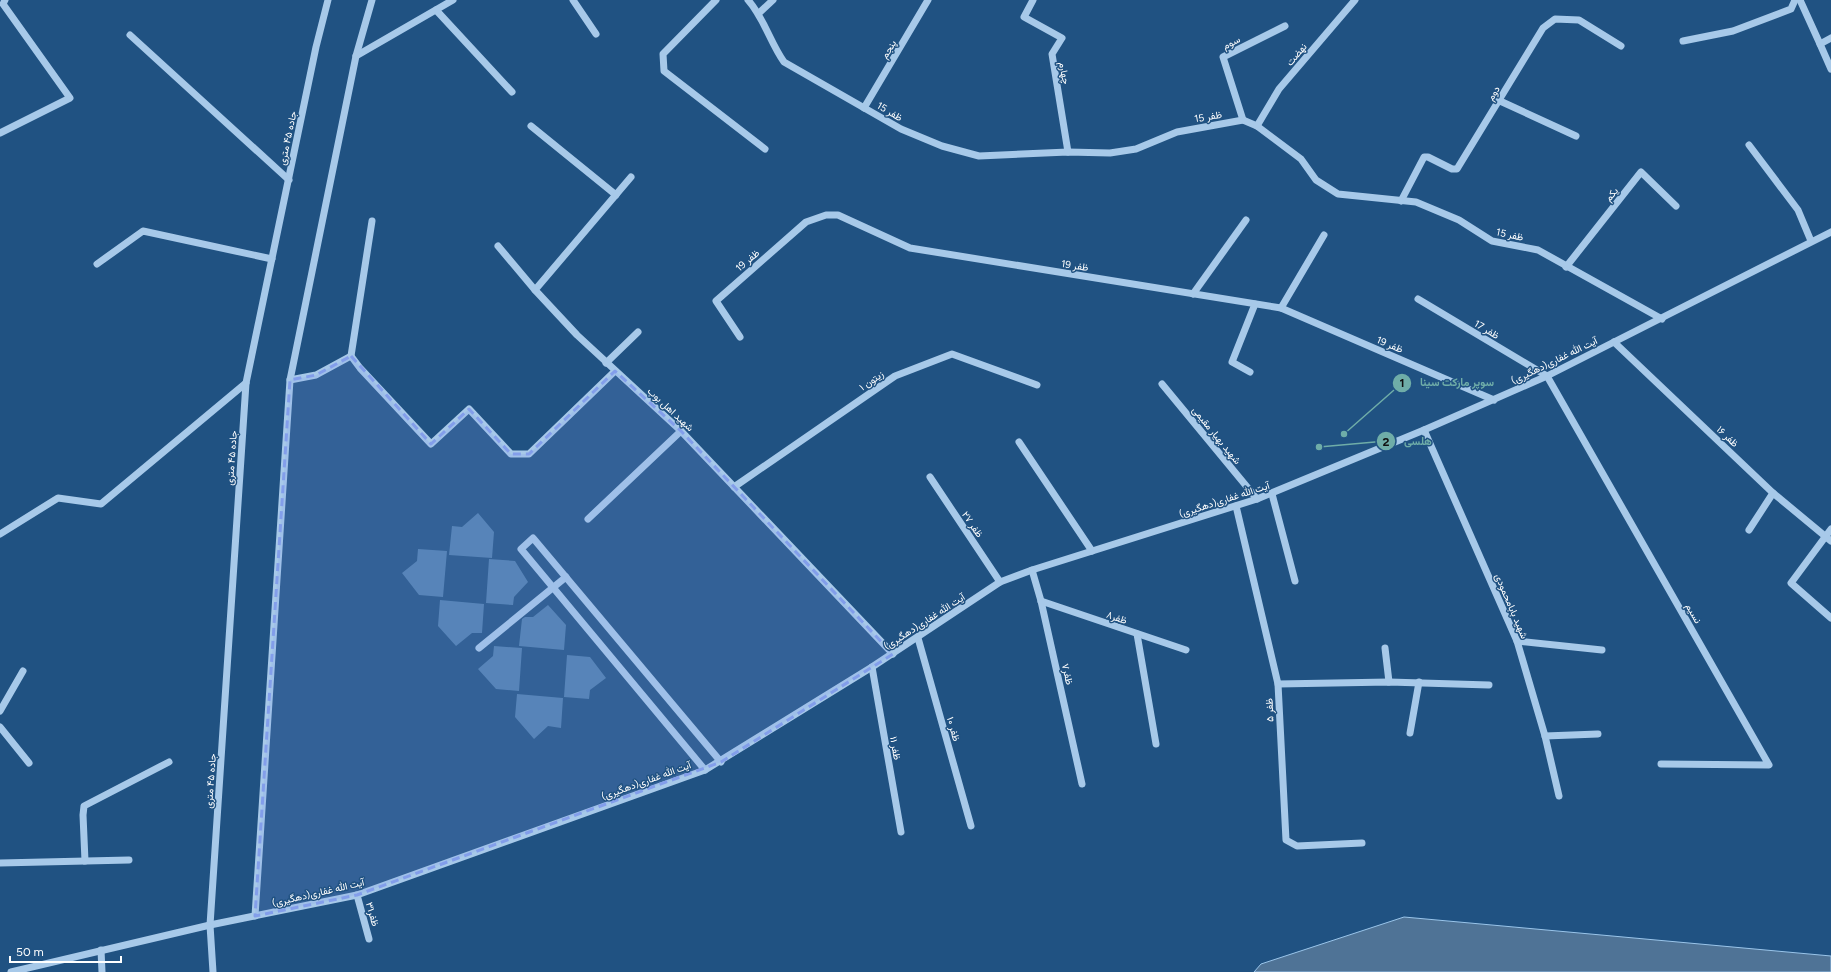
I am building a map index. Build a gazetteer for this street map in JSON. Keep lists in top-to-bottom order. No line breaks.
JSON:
{"streets":{"street":["سوم","پنجم","نهضت","چهارم","دوم","ظفر 15","جاده ۴۵ متری","یکم","ظفر 19","ظفر 17","آیت الله غفاری(دهگیری)","زیتون ۱","شهید اهل بوب","شهید بهیار مقیمی","ظفر ۱۶","ظفر ۲۷","شهید بابامحمودی","نسیم","ظفر۸","ظفر۷","ظفر ۵","ظفر ۱۰","ظفر ۱۱","ظفر۳۱"]},"crossings":[["سوم","ظفر 15"],["پنجم","ظفر 15"],["نهضت","ظفر 15"],["چهارم","ظفر 15"],["دوم","ظفر 15"],["ظفر 15","یکم"],["ظفر 15","آیت الله غفاری(دهگیری)"],["جاده ۴۵ متری","آیت الله غفاری(دهگیری)"],["ظفر 19","آیت الله غفاری(دهگیری)"],["ظفر 17","آیت الله غفاری(دهگیری)"],["ظفر 17","نسیم"],["آیت الله غفاری(دهگیری)","شهید اهل بوب"],["آیت الله غفاری(دهگیری)","شهید بهیار مقیمی"],["آیت الله غفاری(دهگیری)","ظفر ۱۶"],["آیت الله غفاری(دهگیری)","ظفر ۲۷"],["آیت الله غفاری(دهگیری)","شهید بابامحمودی"],["آیت الله غفاری(دهگیری)","نسیم"],["آیت الله غفاری(دهگیری)","ظفر۷"],["آیت الله غفاری(دهگیری)","ظفر ۵"],["آیت الله غفاری(دهگیری)","ظفر ۱۰"],["آیت الله غفاری(دهگیری)","ظفر ۱۱"],["آیت الله غفاری(دهگیری)","ظفر۳۱"],["زیتون ۱","شهید اهل بوب"],["ظفر۸","ظفر۷"]],"places":["سوپر مارکت سینا","هلسی"],"scale_bar":"50 m"}
